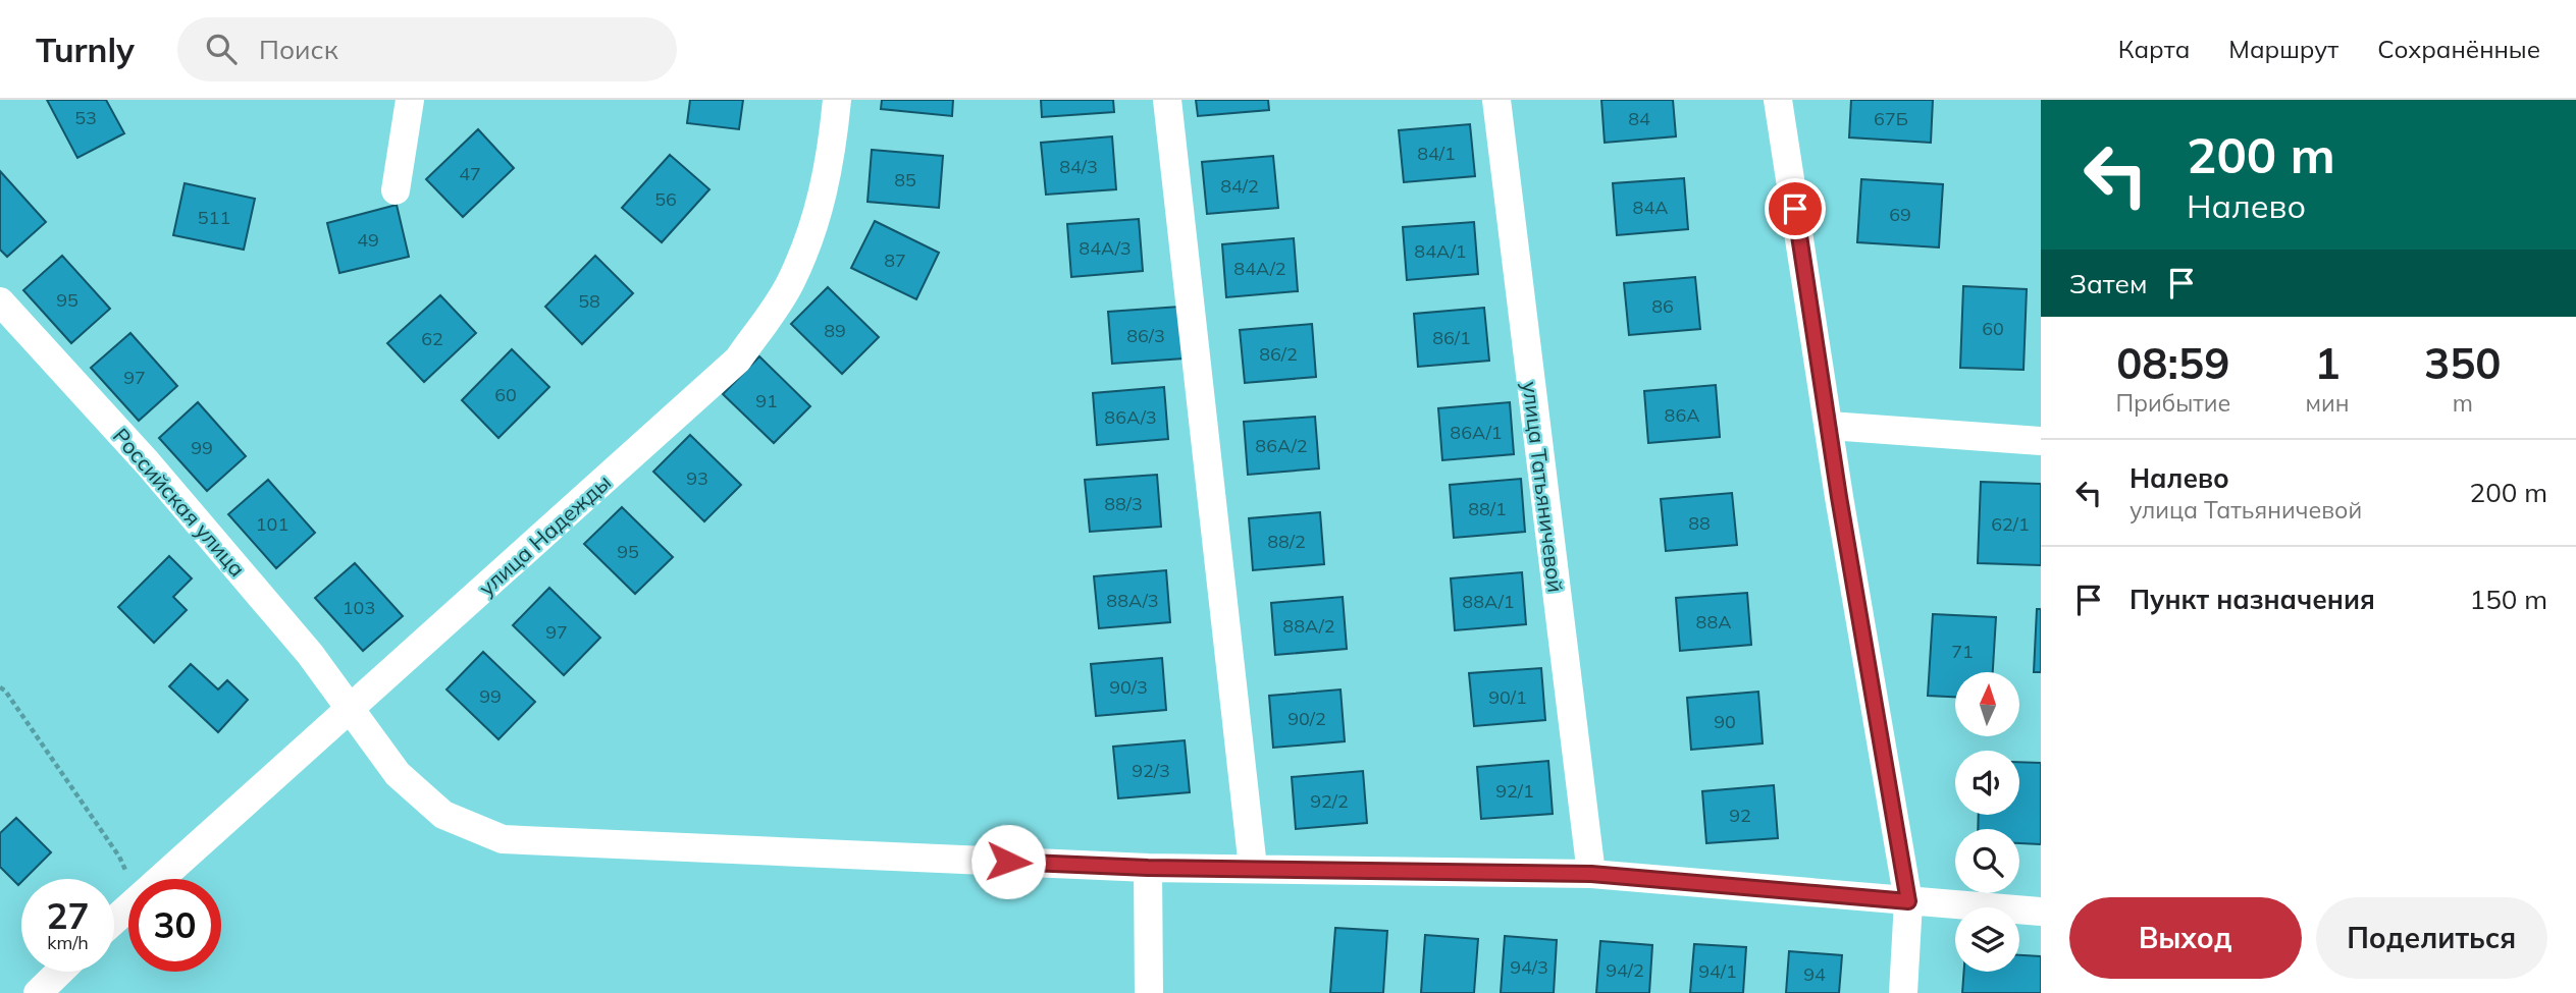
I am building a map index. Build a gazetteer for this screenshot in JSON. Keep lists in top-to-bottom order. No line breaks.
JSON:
{"streets":{"street":["улица Татьяничевой","Российская улица","улица Надежды"]},"crossings":[["улица Татьяничевой","Российская улица"],["Российская улица","улица Надежды"]],"house_numbers":["53","84","67Б","84/1","84/3","47","85","84/2","56","84А","69","511","49","84А/3","84А/1","87","84А/2","95","58","86","60","89","86/3","86/1","62","86/2","97","60","91","86А","86А/3","86А/1","86А/2","99","93","88/3","88/1","88","101","62/1","88/2","95","88А/3","88А/1","103","88А","88А/2","97","71","90/3","99","90/1","90/2","90","92/3","92/1","92/2","92","94/3","94/2","94/1","94"],"north":"top","page":{"header":"Turnly","search":"Поиск","nav":["Карта","Маршрут","Сохранённые"],"turn":["200 m","Налево"],"then":"Затем","eta":["08:59","Прибытие","1","мин","350","m"],"list":[{"name":"Налево","note":"улица Татьяничевой","value":"200 m"},{"name":"Пункт назначения","value":"150 m"}],"speed":"27 km/h","limit":"30","buttons":["Выход","Поделиться"]}}
